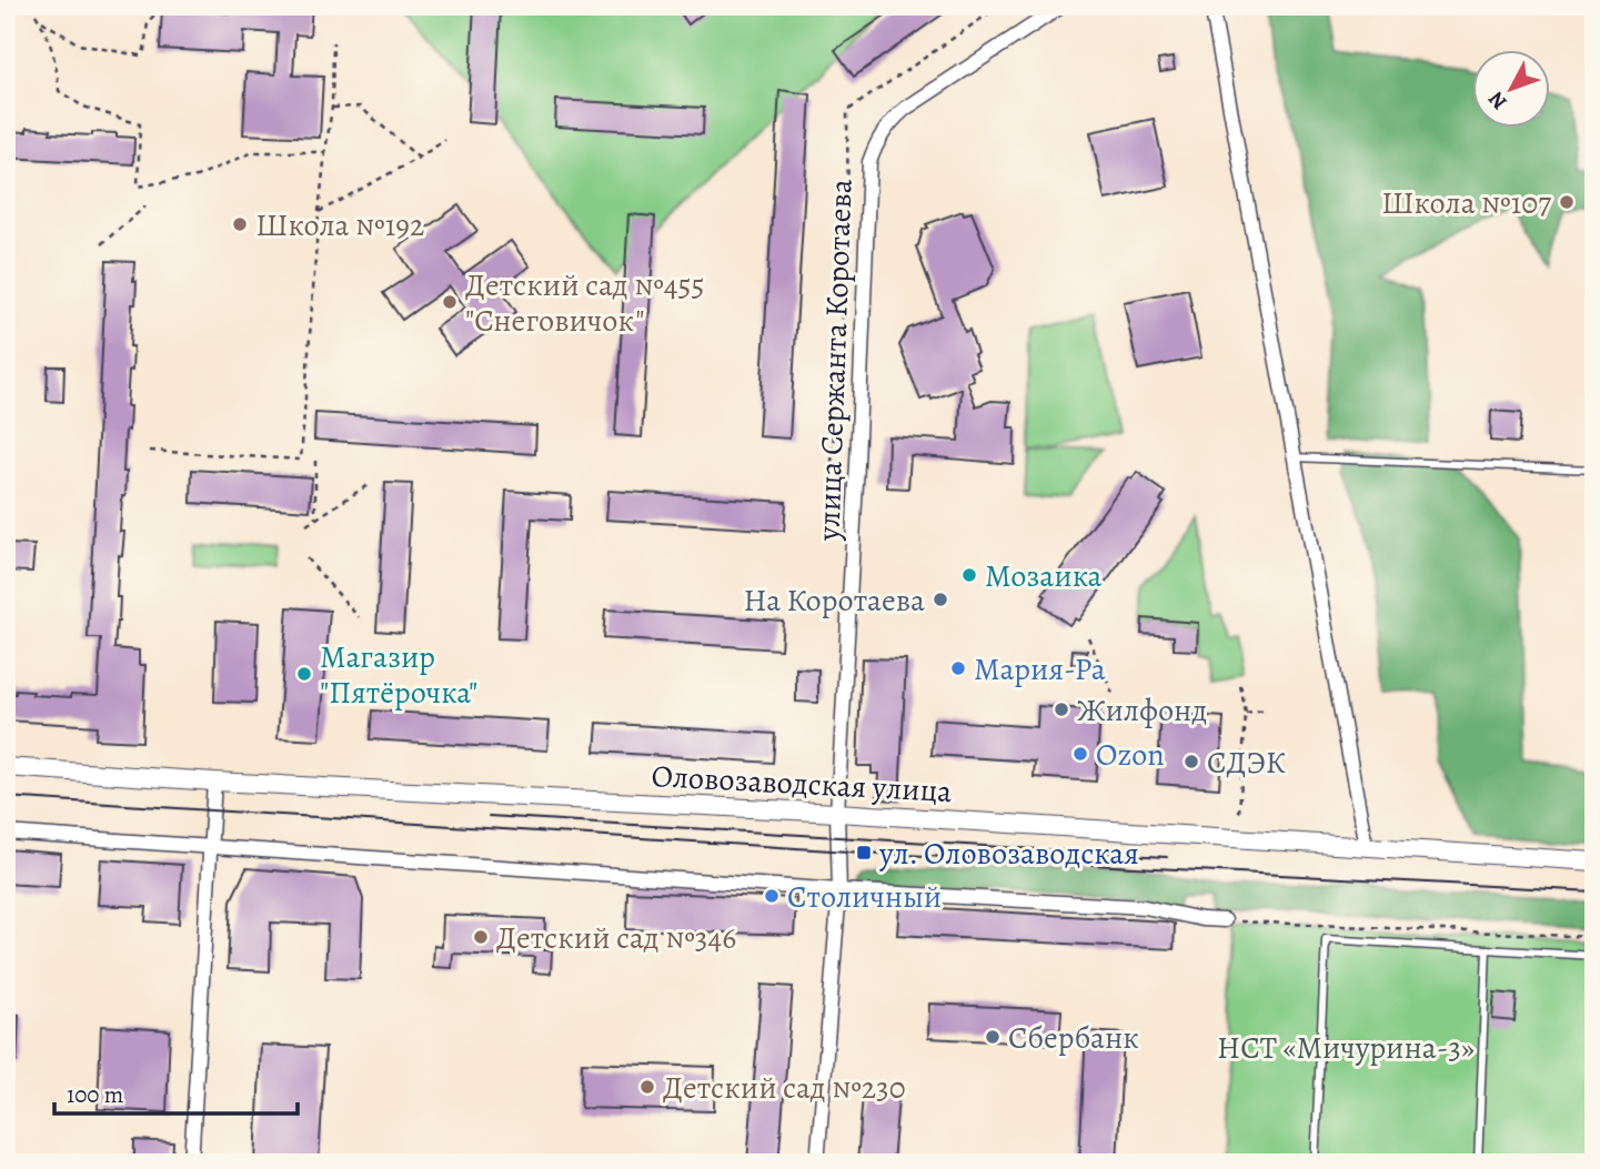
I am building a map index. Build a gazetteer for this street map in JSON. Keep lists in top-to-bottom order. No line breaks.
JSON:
{"streets":{"street":["улица Сержанта Коротаева","Оловозаводская улица"]},"crossings":[["улица Сержанта Коротаева","Оловозаводская улица"]],"parks":["НСТ «Мичурина-3»"],"places":{"other":["Школа №107","Школа №192","Детский сад №455 \"Снеговичок\"","Мозаика","На Коротаева","Мария-Ра","Магазир \"Пятёрочка\"","Жилфонд","Ozon","СДЭК","Столичный","Детский сад №346","Сбербанк","Детский сад №230"],"transit":["ул. Оловозаводская"]},"scale_bar":"100 m","north":"bottom left"}
